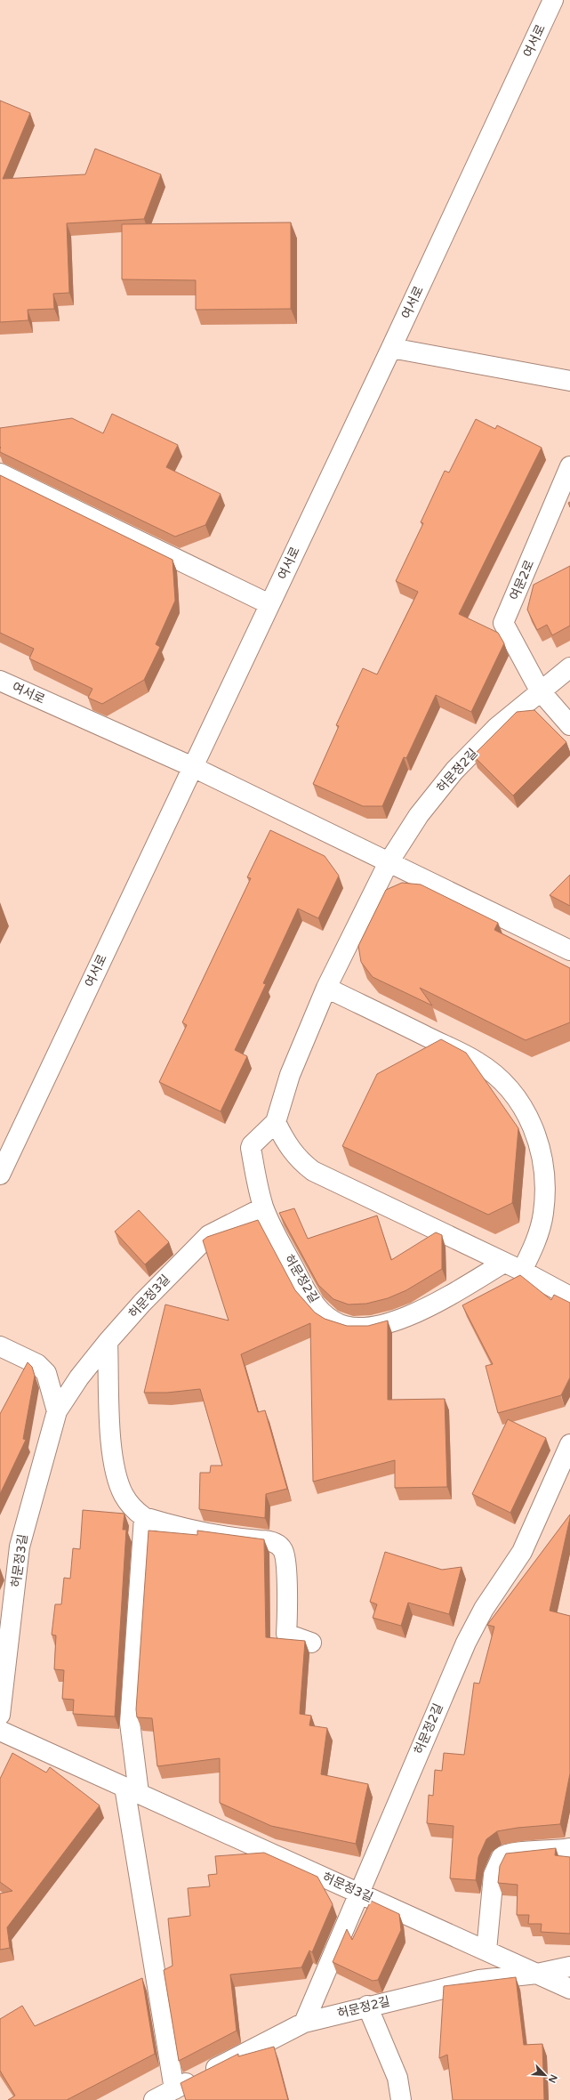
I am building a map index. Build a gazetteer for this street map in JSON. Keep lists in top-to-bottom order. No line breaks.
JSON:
{"streets":{"street":["여서로","여문2로","허문정2길","허문정3길"]},"crossings":[["여문2로","허문정2길"],["허문정2길","허문정3길"]],"north":"bottom right"}
